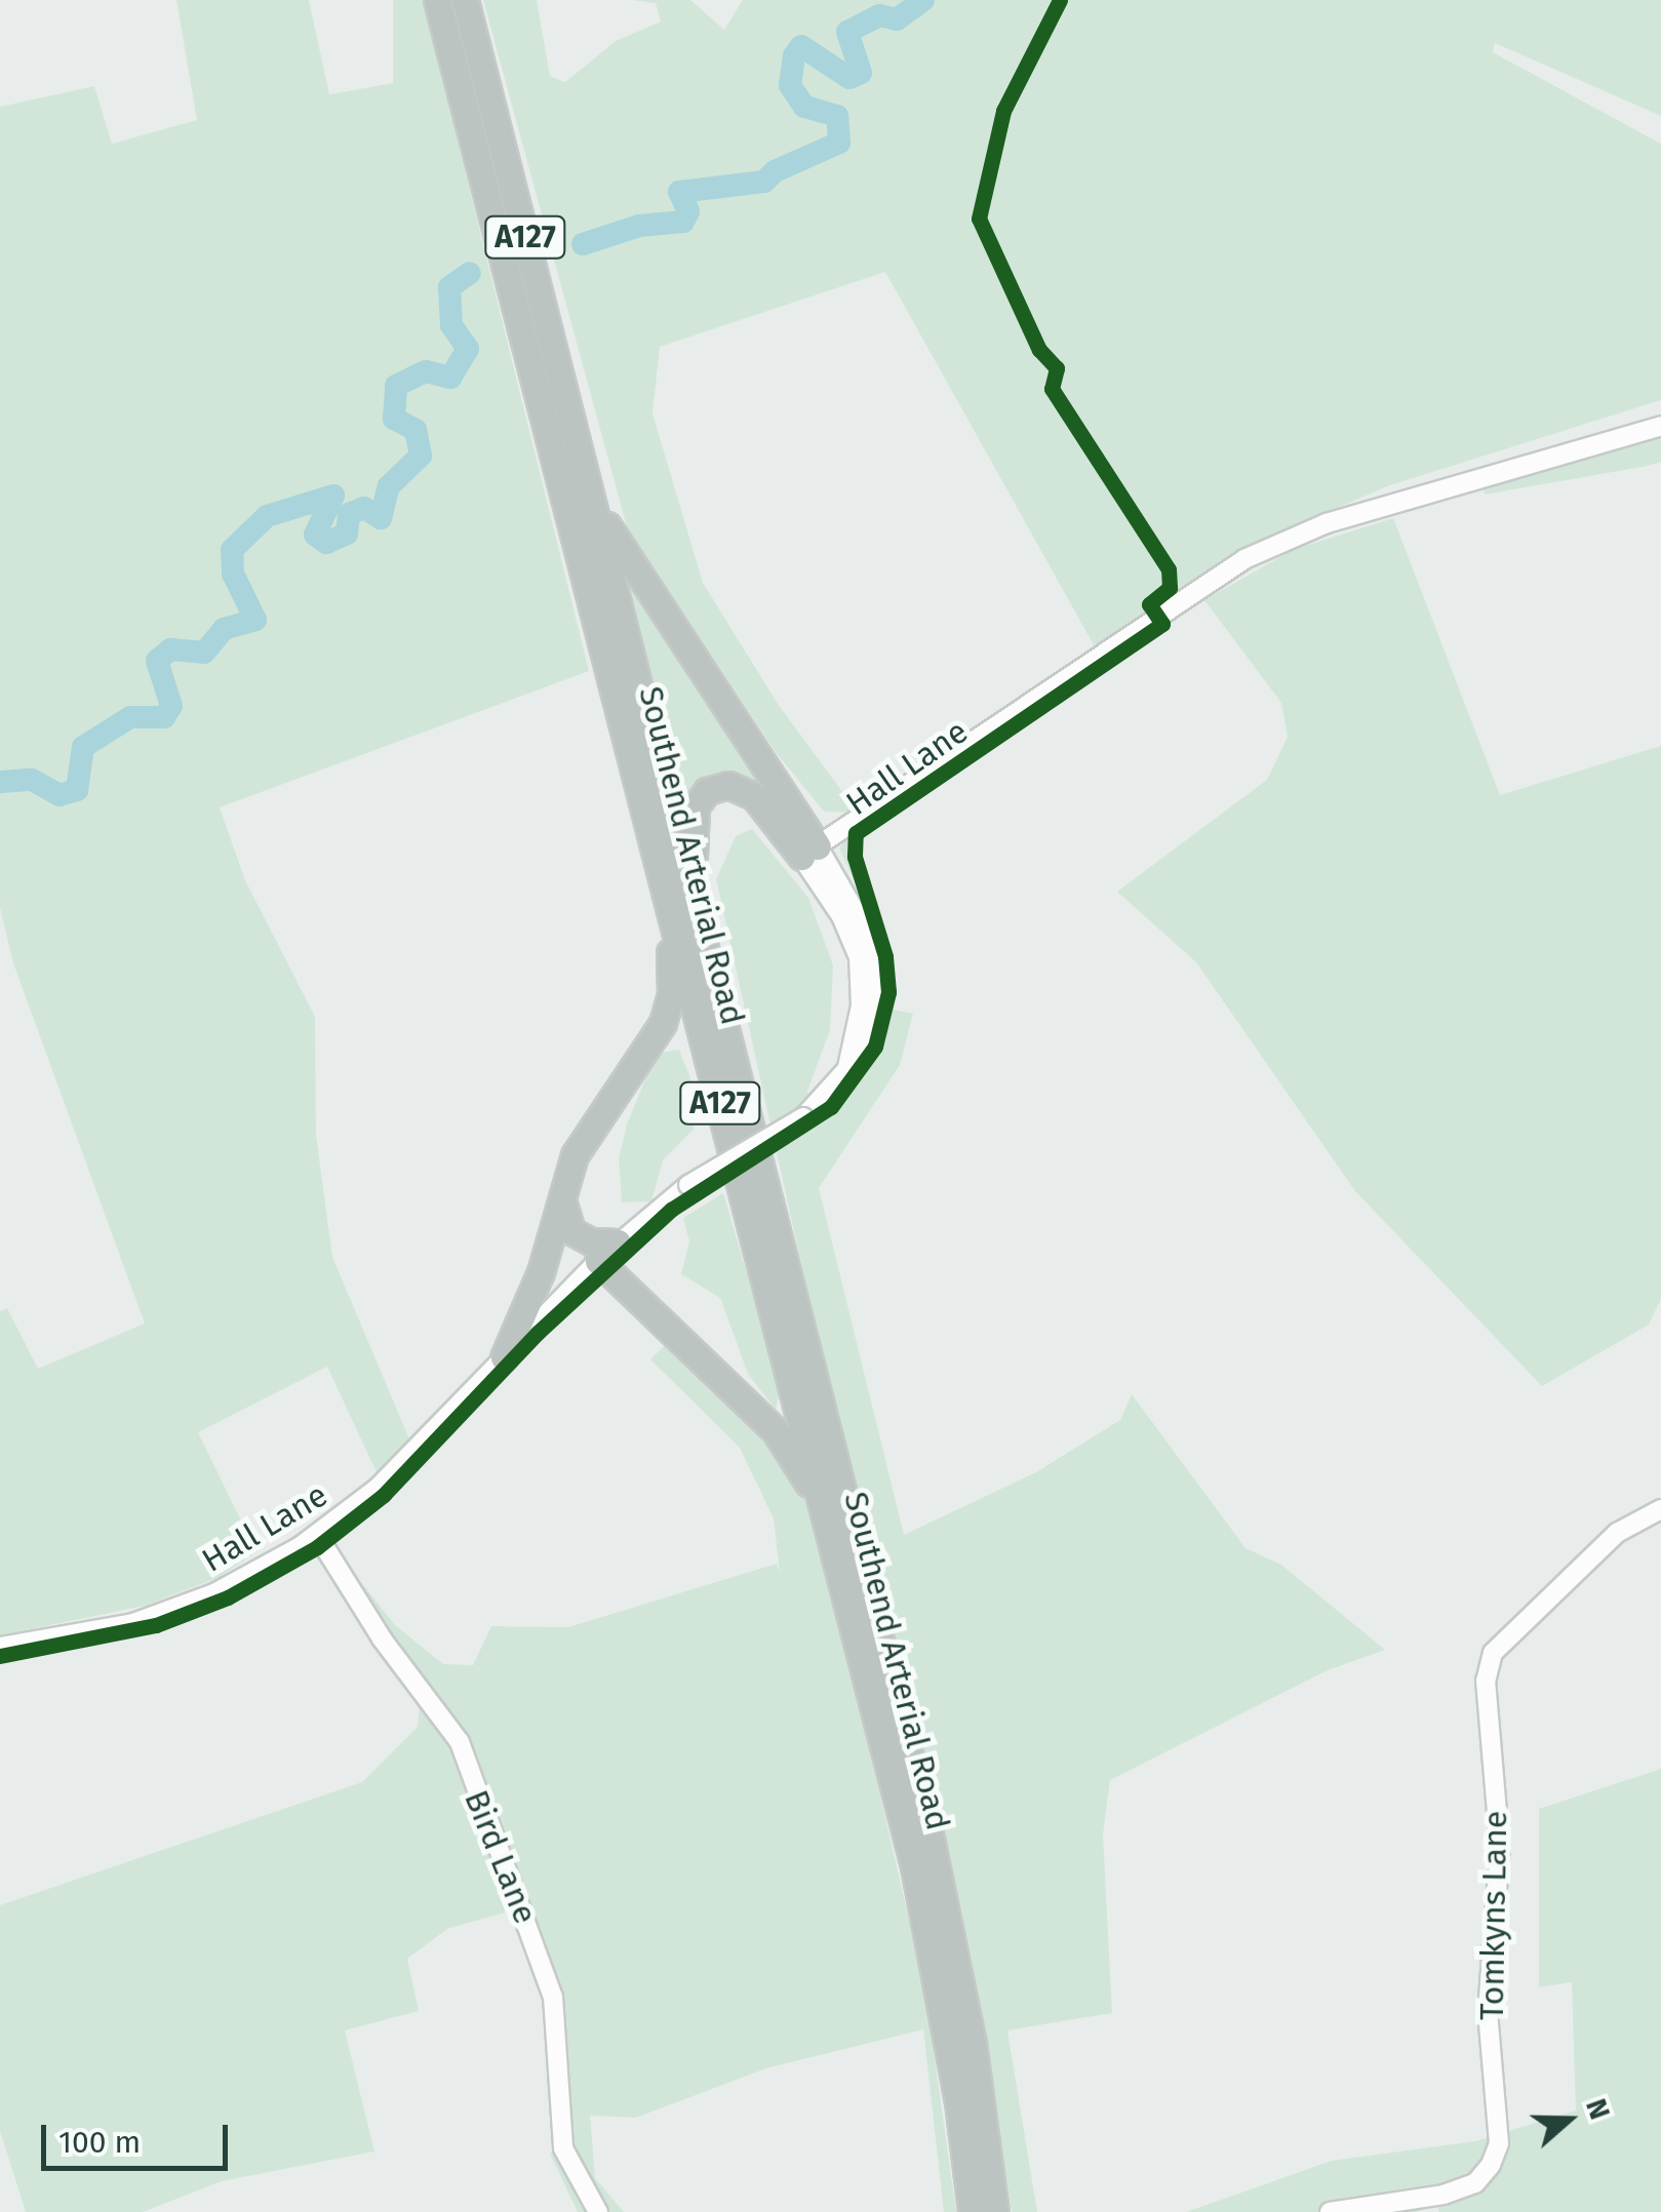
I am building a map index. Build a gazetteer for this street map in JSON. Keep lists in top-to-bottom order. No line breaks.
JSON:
{"streets":{"highway":["A127","Southend Arterial Road"],"street":["Hall Lane","Bird Lane","Tomkyns Lane"]},"crossings":[["A127","Hall Lane"],["A127","Southend Arterial Road"],["Hall Lane","Bird Lane"]],"scale_bar":"100 m","north":"right"}
